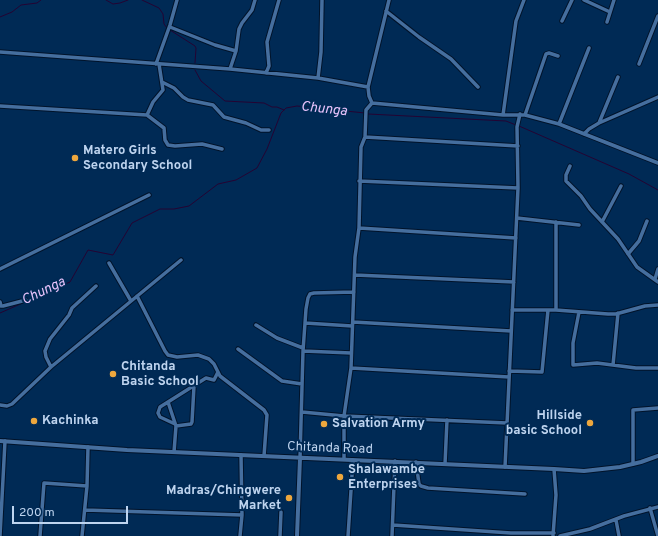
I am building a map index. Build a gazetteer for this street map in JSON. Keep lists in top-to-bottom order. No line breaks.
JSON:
{"streets":{"street":["Chitanda Road"]},"water":["Chunga"],"places":["Matero Girls Secondary School","Chitanda Basic School","Kachinka","Hillside basic School","Salvation Army","Shalawambe Enterprises","Madras/Chingwere Market"],"scale_bar":"200 m"}
